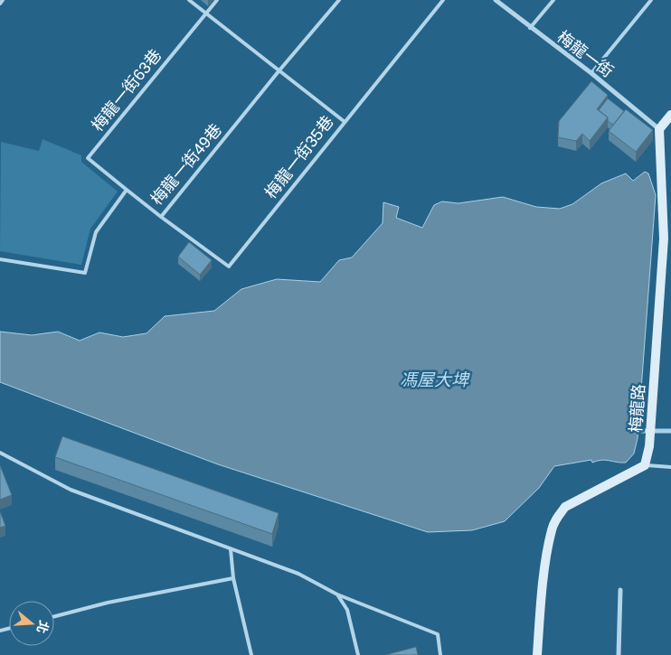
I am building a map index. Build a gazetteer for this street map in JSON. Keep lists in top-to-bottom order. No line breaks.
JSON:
{"streets":{"street":["梅龍一街","梅龍路"],"lane":["梅龍一街63巷","梅龍一街35巷","梅龍一街49巷"]},"crossings":[["梅龍一街","梅龍路"],["梅龍一街63巷","梅龍一街49巷"],["梅龍一街35巷","梅龍一街49巷"]],"water":["馮屋大埤"],"north":"right"}
